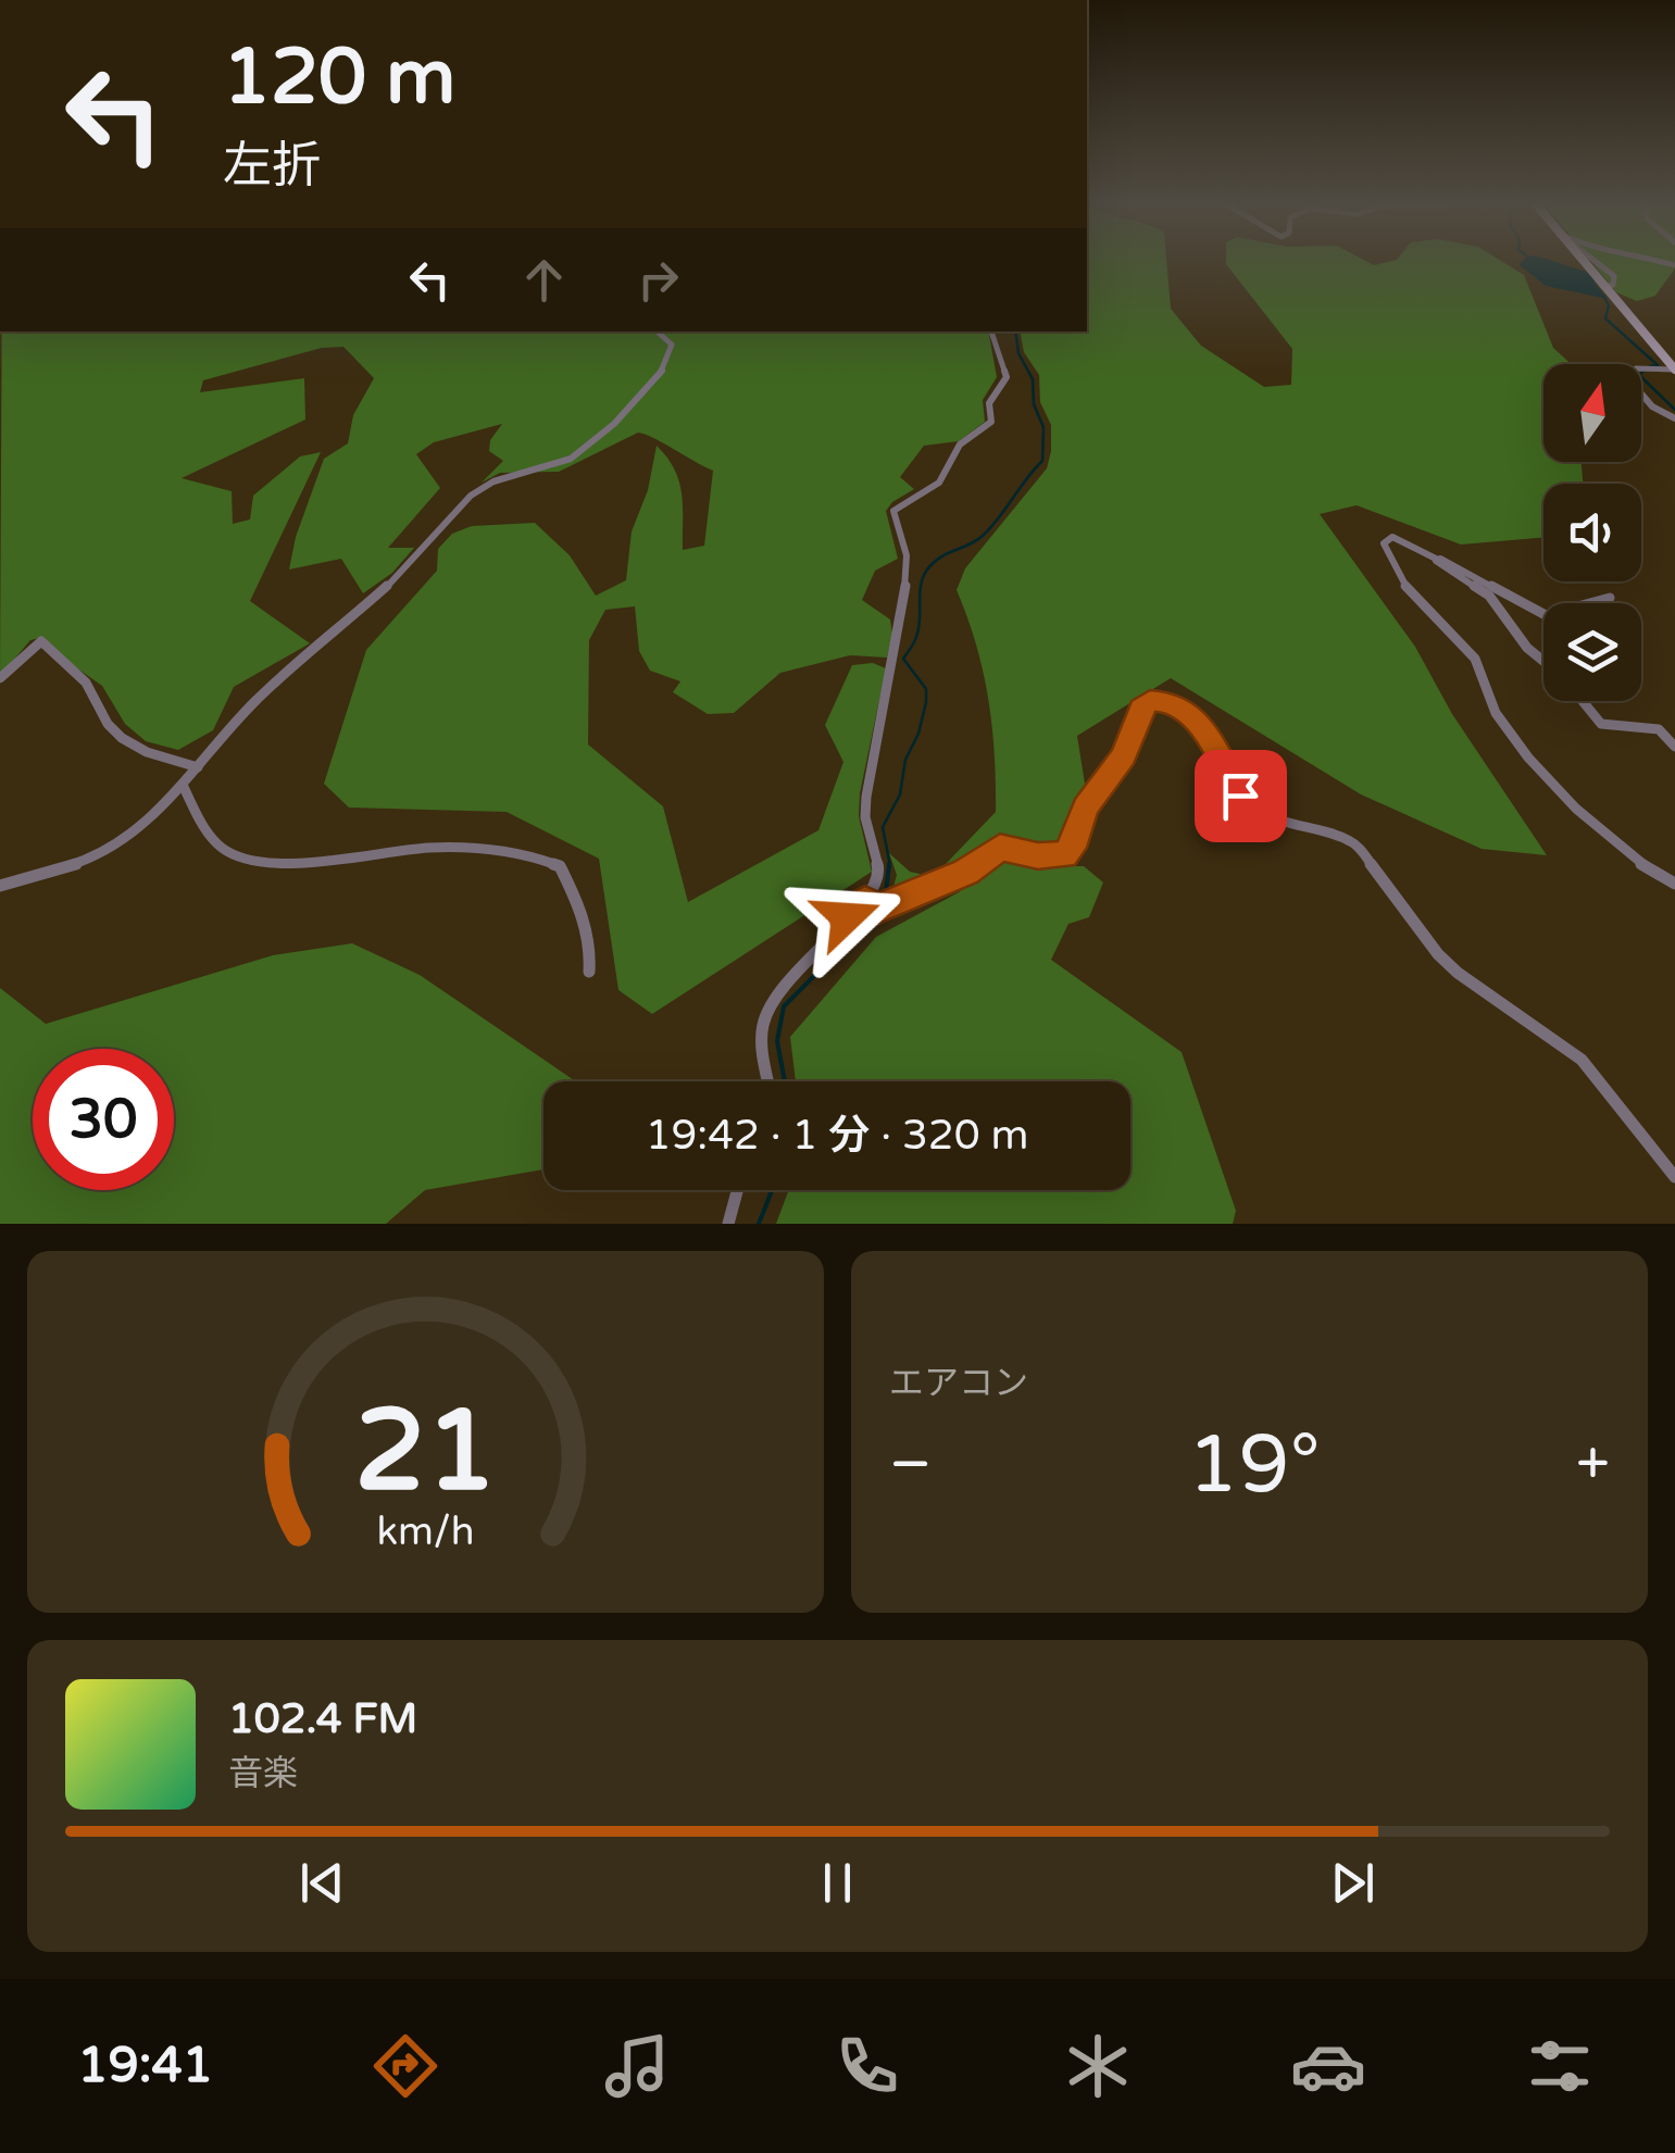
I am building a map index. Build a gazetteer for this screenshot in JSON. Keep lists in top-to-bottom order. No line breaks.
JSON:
{"north":"top","page":{"turn":["120 m","左折"],"limit":"30","trip":"19:42 · 1 分 · 320 m","tile":"エアコン","heat":["−","19°","+"],"song":["102.4 FM","音楽"],"tabs":"19:41","gauge":["21","km/h"]}}
